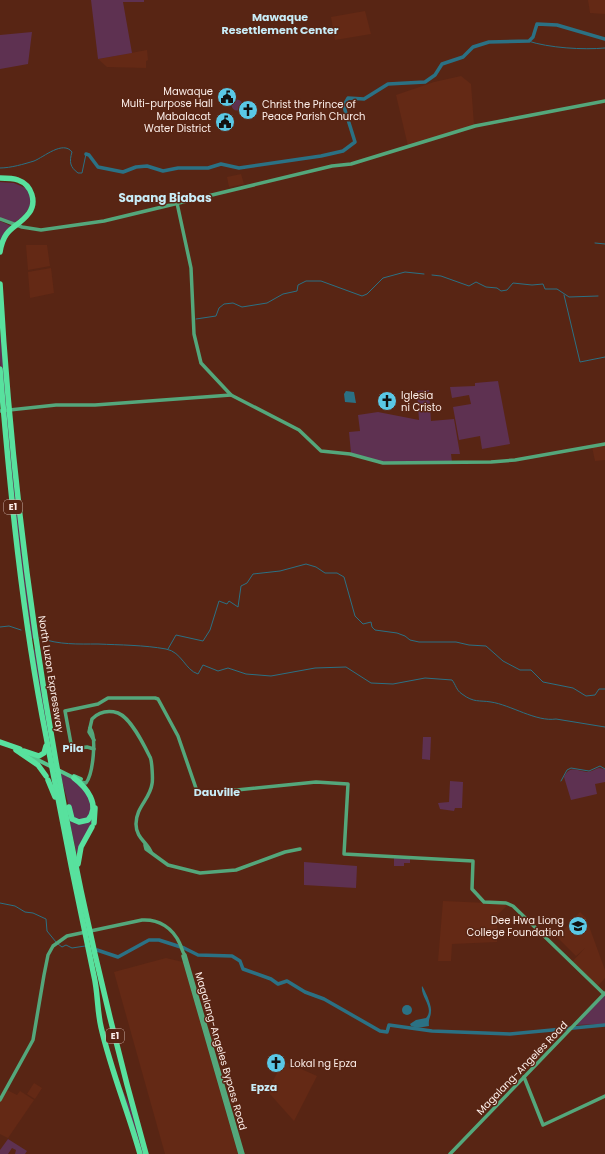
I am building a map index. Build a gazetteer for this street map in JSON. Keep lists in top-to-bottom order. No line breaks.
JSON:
{"streets":{"highway":["E1","North Luzon Expressway"],"street":["Magalang-Angeles Bypass Road","Magalang-Angeles Road"]},"districts":["Mawaque Resettlement Center","Sapang Biabas","Pila","Dauville","Epza"],"places":{"public building":["Mawaque Multi-purpose Hall","Mabalacat Water District"],"church":["Christ the Prince of Peace Parish Church","Iglesia ni Cristo","Lokal ng Epza"],"school or university":["Dee Hwa Liong College Foundation"]}}
